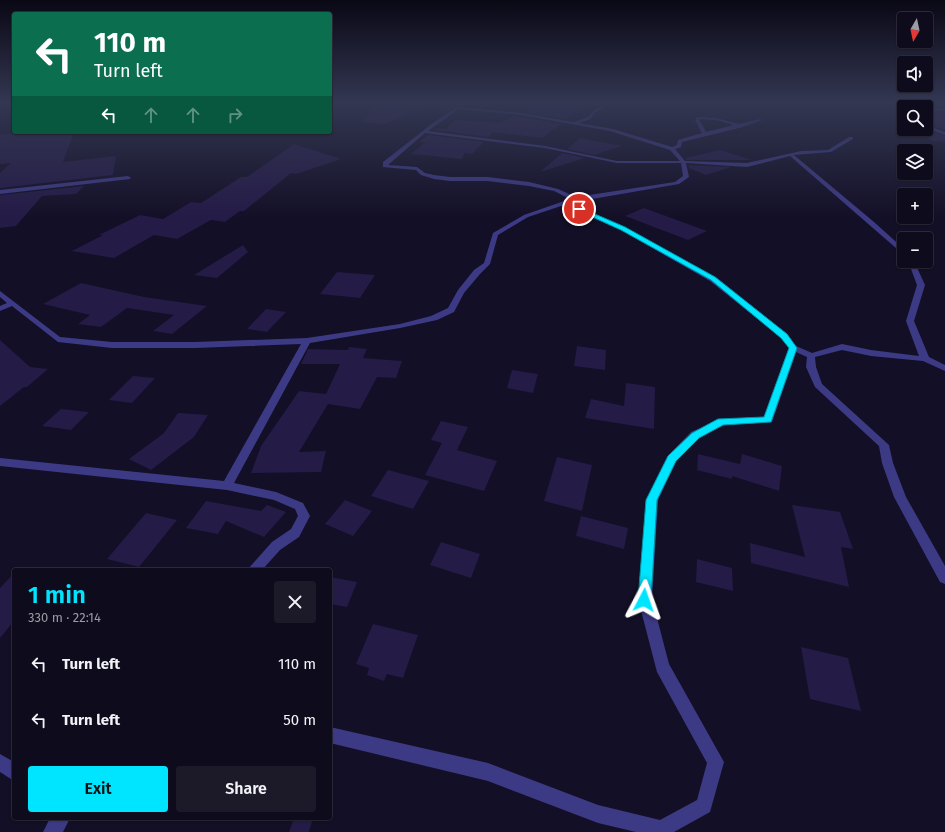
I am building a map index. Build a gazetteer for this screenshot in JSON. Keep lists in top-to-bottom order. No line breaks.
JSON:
{"north":"bottom","page":{"map_buttons":["+","−"],"turn":["110 m","Turn left"],"heading":["1 min","330 m · 22:14"],"list":[{"name":"Turn left","value":"110 m"},{"name":"Turn left","value":"50 m"}],"buttons":["Exit","Share"]}}
